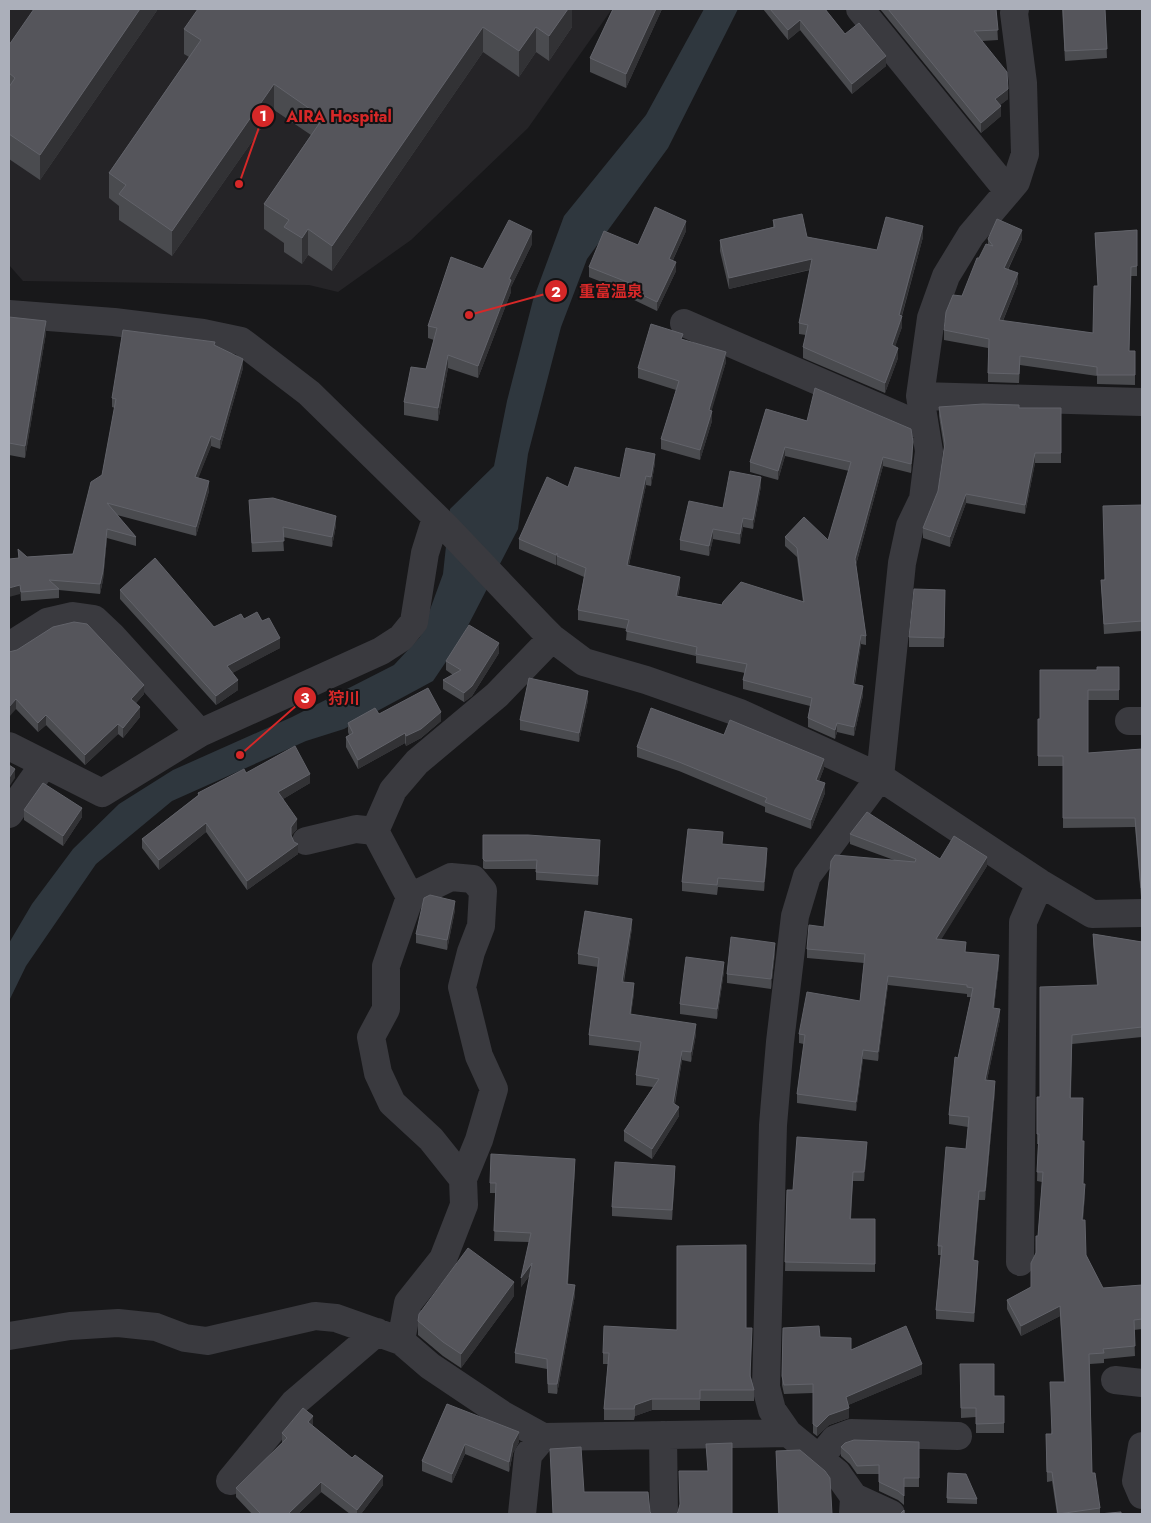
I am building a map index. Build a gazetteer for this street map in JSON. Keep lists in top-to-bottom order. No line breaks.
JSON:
{"places":["AIRA Hospital","重富温泉","狩川"]}
